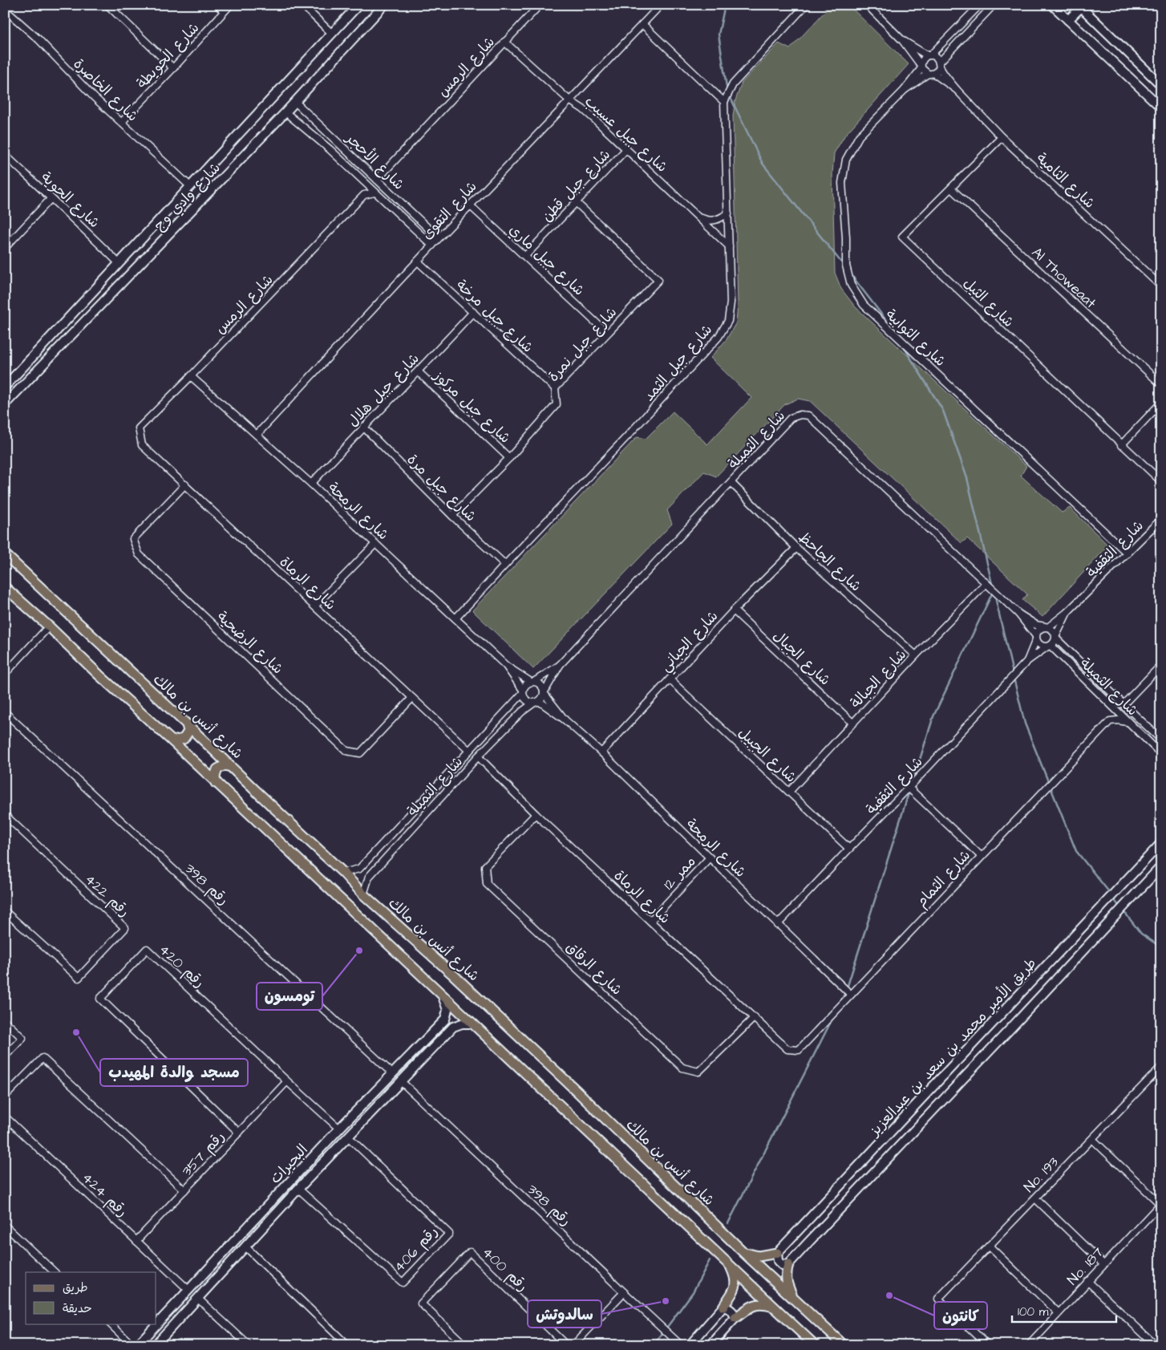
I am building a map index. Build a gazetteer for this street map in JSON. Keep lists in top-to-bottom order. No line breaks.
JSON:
{"streets":{"main road":["شارع أنس بن مالك"],"street":["شارع الحويطة","شارع الرمس","شارع الخاصرة","شارع جبل عسيب","شارع الأحجر","شارع الثامية","شارع جبل قطن","شارع وادي وج","شارع الحوية","شارع التقوى","شارع جبل ماري","Al Thoweaat","شارع الثيل","شارع جبل مرخة","شارع الثوابية","شارع جبل نمرة","شارع جبل الثمد","شارع جبل هلال","شارع جبل مركوز","شارع الثميلة","شارع جبل مرة","شارع الرمحة","شارع الثقفية","شارع الجاحظ","شارع الرماة","شارع الجباني","شارع الرضحية","شارع الجبال","شارع الجبالة","شارع الجبيل","ممر 12","شارع الثمام","رقم 398","رقم 422","رقم 420","شارع الرقاق","طريق الأمير محمد بن سعد بن عبدالعزيز","رقم 357","البحيرات","No. 193","رقم 424","رقم 406","No. 187","رقم 400"]},"crossings":[["شارع الحويطة","شارع الخاصرة"],["شارع الرمس","شارع جبل عسيب"],["شارع الرمس","شارع الأحجر"],["شارع الرمس","شارع الرمحة"],["شارع الرمس","شارع الرماة"],["شارع الخاصرة","شارع وادي وج"],["شارع جبل عسيب","شارع جبل قطن"],["شارع جبل عسيب","شارع التقوى"],["شارع جبل عسيب","شارع جبل الثمد"],["شارع الأحجر","شارع وادي وج"],["شارع الأحجر","شارع التقوى"],["شارع الثامية","شارع الثيل"],["شارع جبل قطن","شارع جبل ماري"],["شارع جبل قطن","شارع جبل نمرة"],["شارع وادي وج","شارع الحوية"],["شارع التقوى","شارع جبل ماري"],["شارع التقوى","شارع جبل مرخة"],["شارع التقوى","شارع الرمحة"],["شارع جبل ماري","شارع جبل نمرة"],["Al Thoweaat","شارع الثيل"],["شارع جبل مرخة","شارع جبل نمرة"],["شارع جبل مرخة","شارع جبل هلال"],["شارع الثوابية","شارع الثقفية"],["شارع جبل نمرة","شارع جبل مركوز"],["شارع جبل نمرة","شارع جبل مرة"],["شارع جبل الثمد","شارع جبل مرة"],["شارع جبل الثمد","شارع الرمحة"],["شارع جبل هلال","شارع جبل مركوز"],["شارع جبل هلال","شارع جبل مرة"],["شارع جبل هلال","شارع الرمحة"],["شارع الثميلة","شارع الجاحظ"],["شارع الثميلة","شارع الرماة"],["شارع الثميلة","شارع الجبالة"],["شارع الثميلة","شارع أنس بن مالك"],["شارع الرمحة","شارع الثقفية"],["شارع الرمحة","شارع الجباني"],["شارع الرمحة","ممر 12"],["شارع الرمحة","شارع الثمام"],["شارع الثقفية","شارع الجبيل"],["شارع الجاحظ","شارع الجباني"],["شارع الجاحظ","شارع الجبالة"],["شارع الرماة","شارع الرضحية"],["شارع الرماة","ممر 12"],["شارع الرماة","شارع الثمام"],["شارع الرماة","شارع الرقاق"],["شارع الجباني","شارع الجبال"],["شارع الجباني","شارع الجبيل"],["شارع الجبال","شارع الجبالة"],["شارع الجبالة","شارع الجبيل"],["رقم 398","البحيرات"],["رقم 420","رقم 357"],["رقم 420","البحيرات"],["رقم 357","رقم 424"],["البحيرات","رقم 424"],["البحيرات","رقم 406"]],"places":["تومسون","مسجد والدة المهيدب","كانتون","سالدوتش"],"legend":["طريق","حديقة"],"scale_bar":"100 m"}
